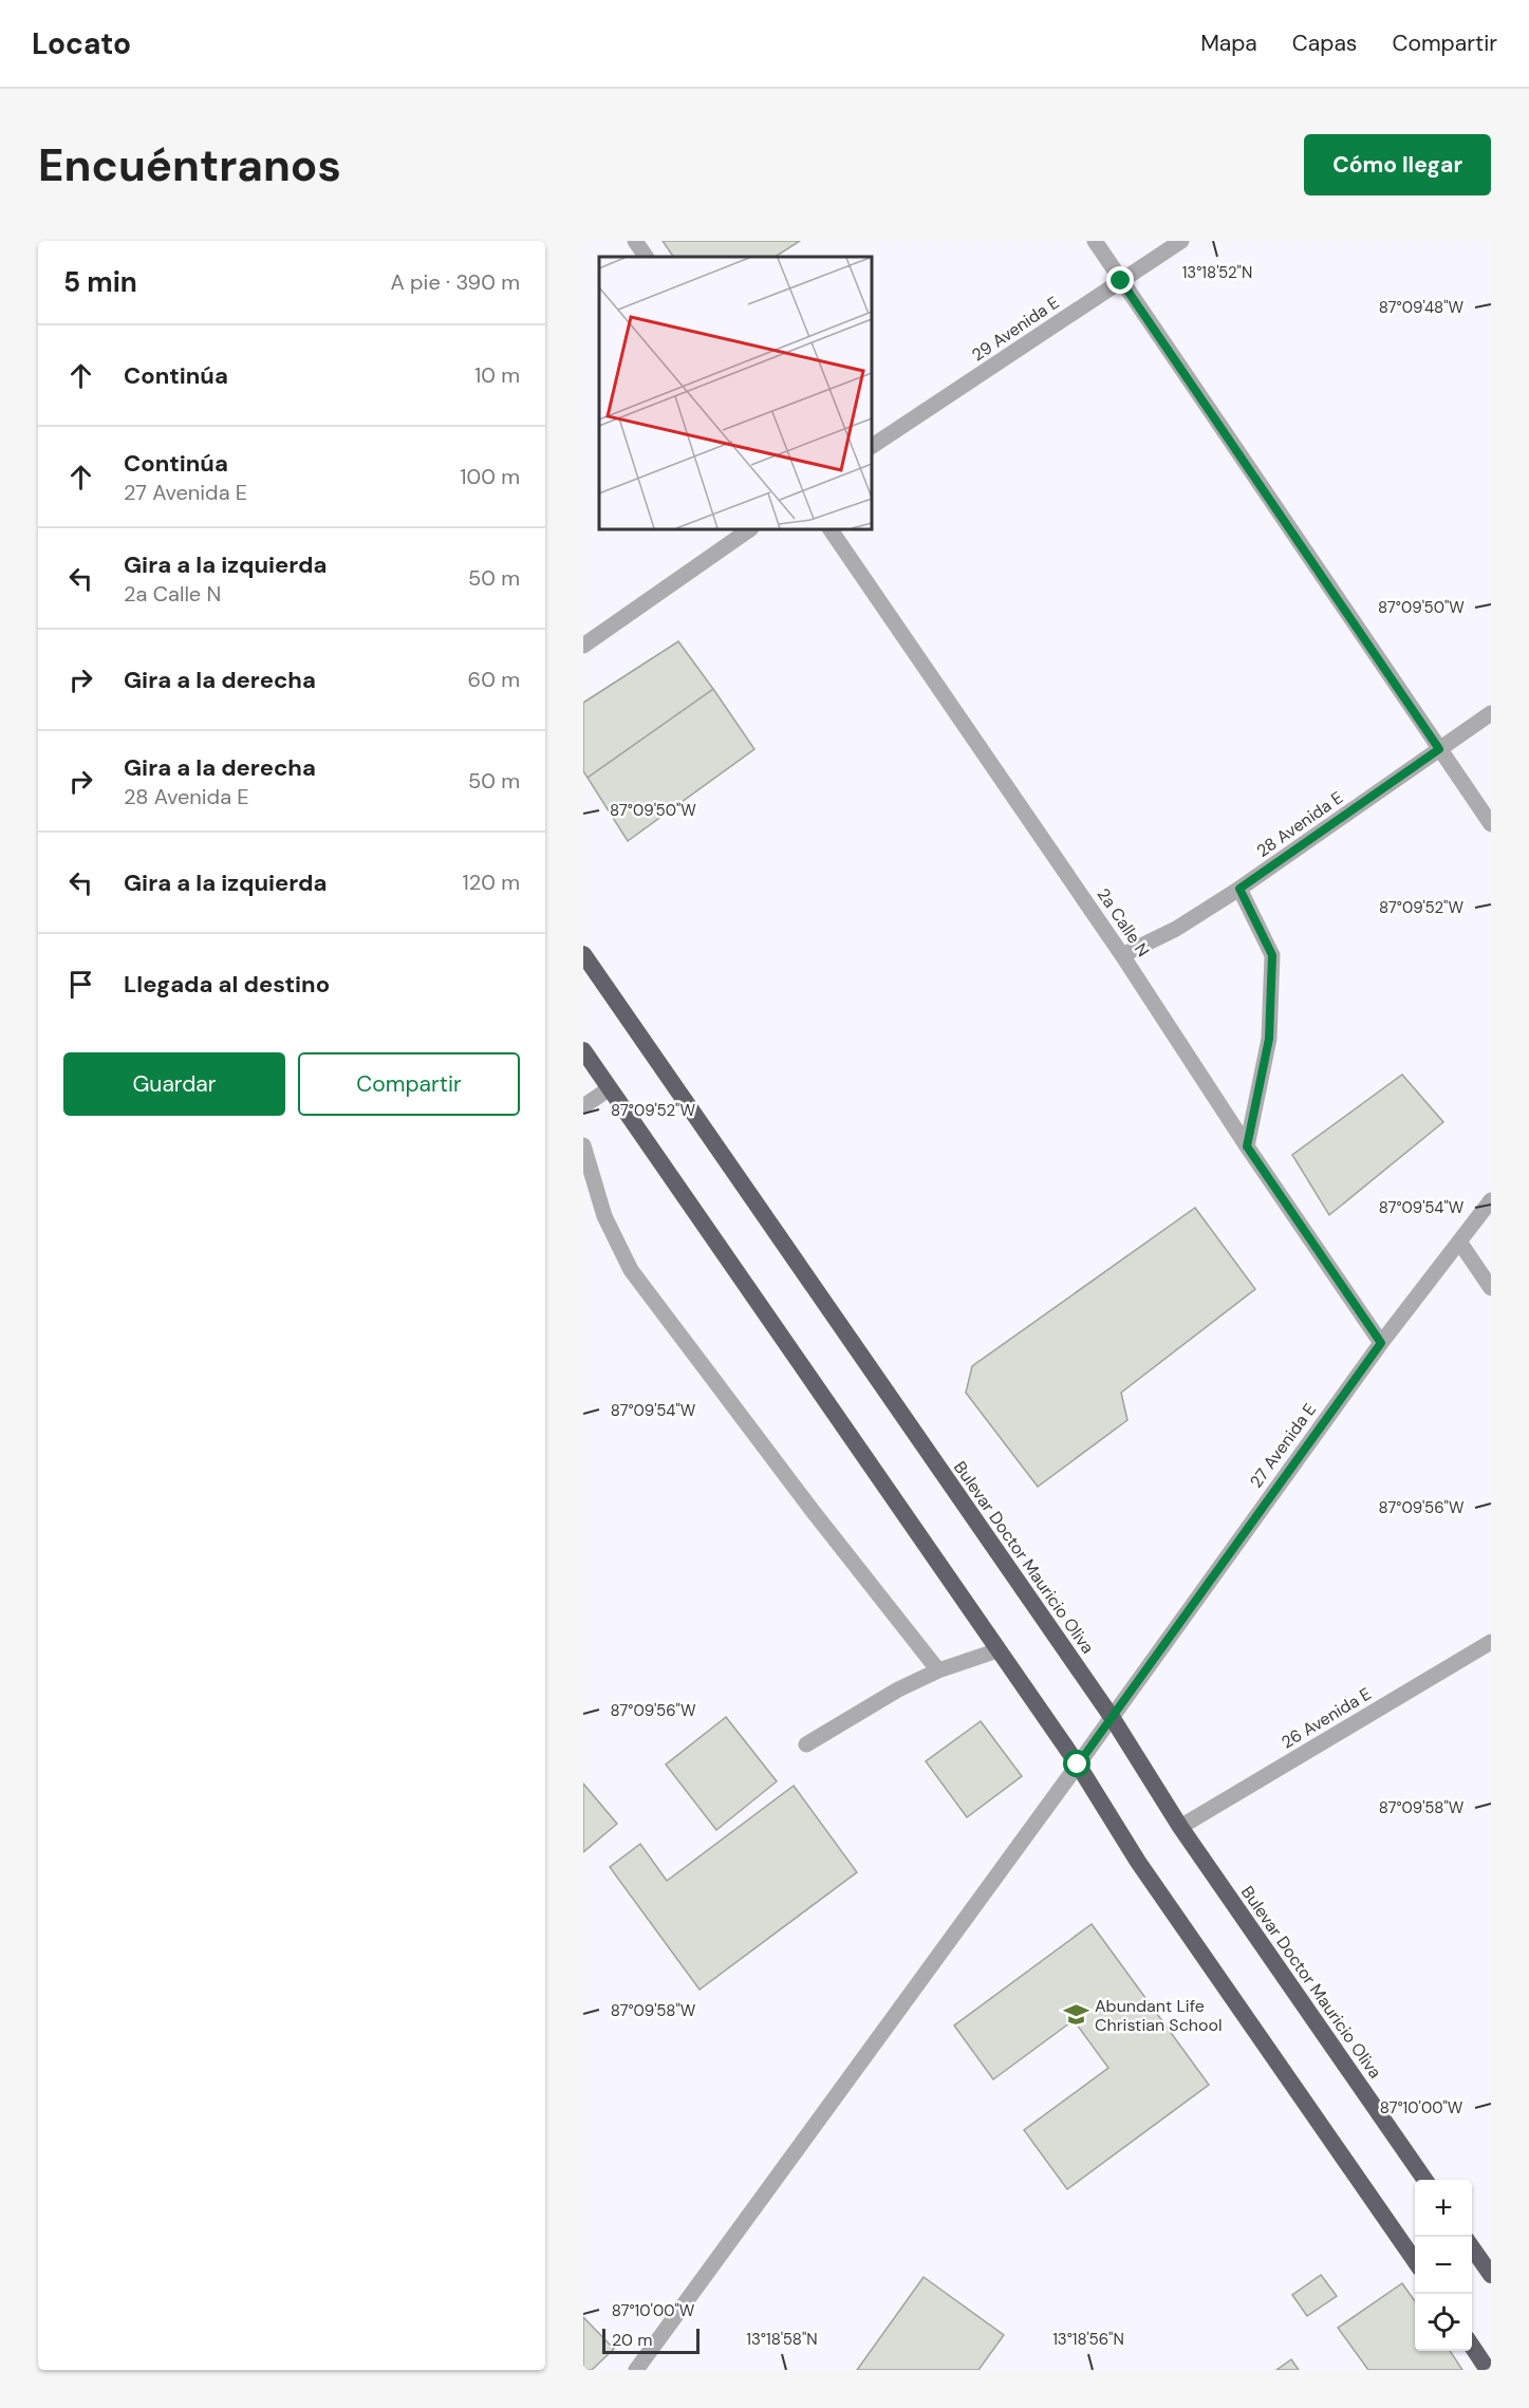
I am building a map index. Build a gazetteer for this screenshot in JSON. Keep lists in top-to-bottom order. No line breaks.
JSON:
{"streets":{"highway":["Bulevar Doctor Mauricio Oliva"],"street":["29 Avenida E","28 Avenida E","2a Calle N","27 Avenida E","26 Avenida E"]},"crossings":[["28 Avenida E","2a Calle N"],["2a Calle N","27 Avenida E"],["27 Avenida E","Bulevar Doctor Mauricio Oliva"],["Bulevar Doctor Mauricio Oliva","26 Avenida E"]],"places":{"school or university":["Abundant Life Christian School"]},"scale_bar":"20 m","page":{"header":"Locato","nav":["Mapa","Capas","Compartir"],"buttons":["Cómo llegar",["Guardar","Compartir"]],"title":"Encuéntranos","heading":["5 min","A pie · 390 m"],"list":[["Continúa","10 m"],["Continúa","27 Avenida E","100 m"],["Gira a la izquierda","2a Calle N","50 m"],["Gira a la derecha","60 m"],["Gira a la derecha","28 Avenida E","50 m"],["Gira a la izquierda","120 m"],"Llegada al destino"],"map_buttons":["+","−"],"scale":"20 m"},"coordinates":["13°18'52\"N","87°09'48\"W","87°09'50\"W","87°09'52\"W","87°09'54\"W","87°09'56\"W","87°09'58\"W","87°10'00\"W","13°18'58\"N","13°18'56\"N"]}
